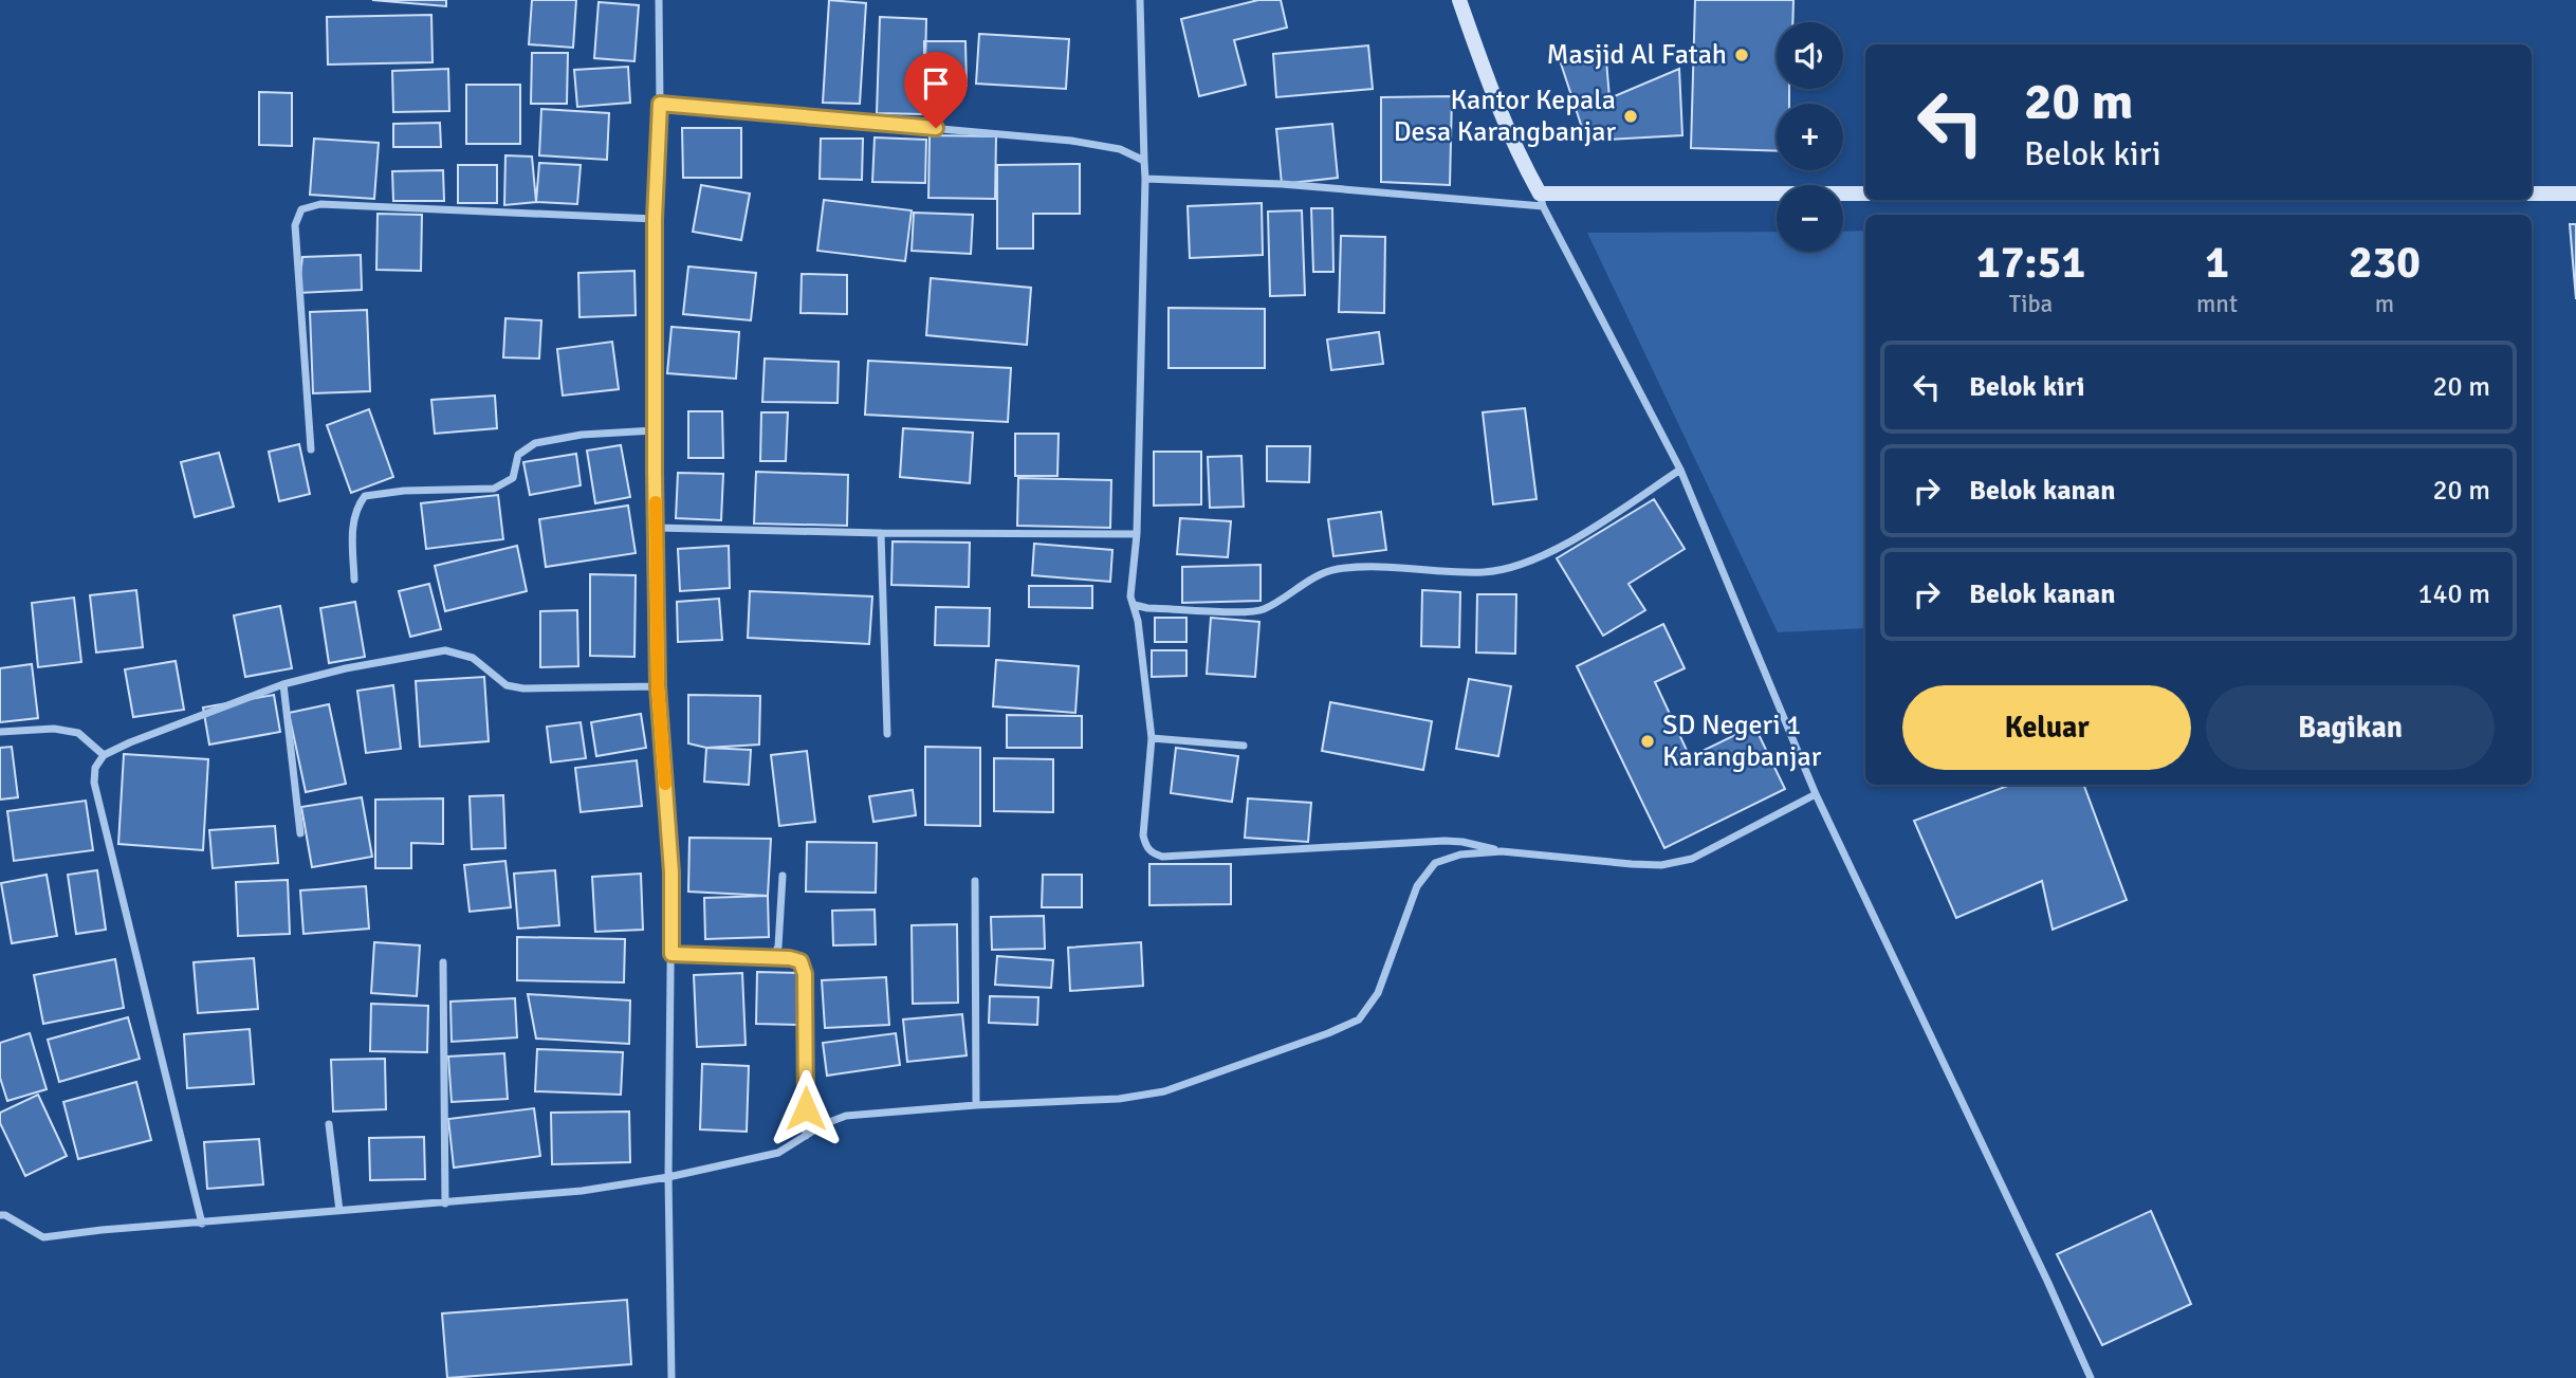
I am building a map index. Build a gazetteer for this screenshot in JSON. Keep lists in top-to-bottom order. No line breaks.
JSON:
{"places":["Masjid Al Fatah","Kantor Kepala Desa Karangbanjar","SD Negeri 1 Karangbanjar"],"page":{"map_buttons":["+","−"],"turn":["20 m","Belok kiri"],"eta":["17:51","Tiba","1","mnt","230","m"],"list":[{"name":"Belok kiri","value":"20 m"},{"name":"Belok kanan","value":"20 m"},{"name":"Belok kanan","value":"140 m"}],"buttons":["Keluar","Bagikan"]}}
